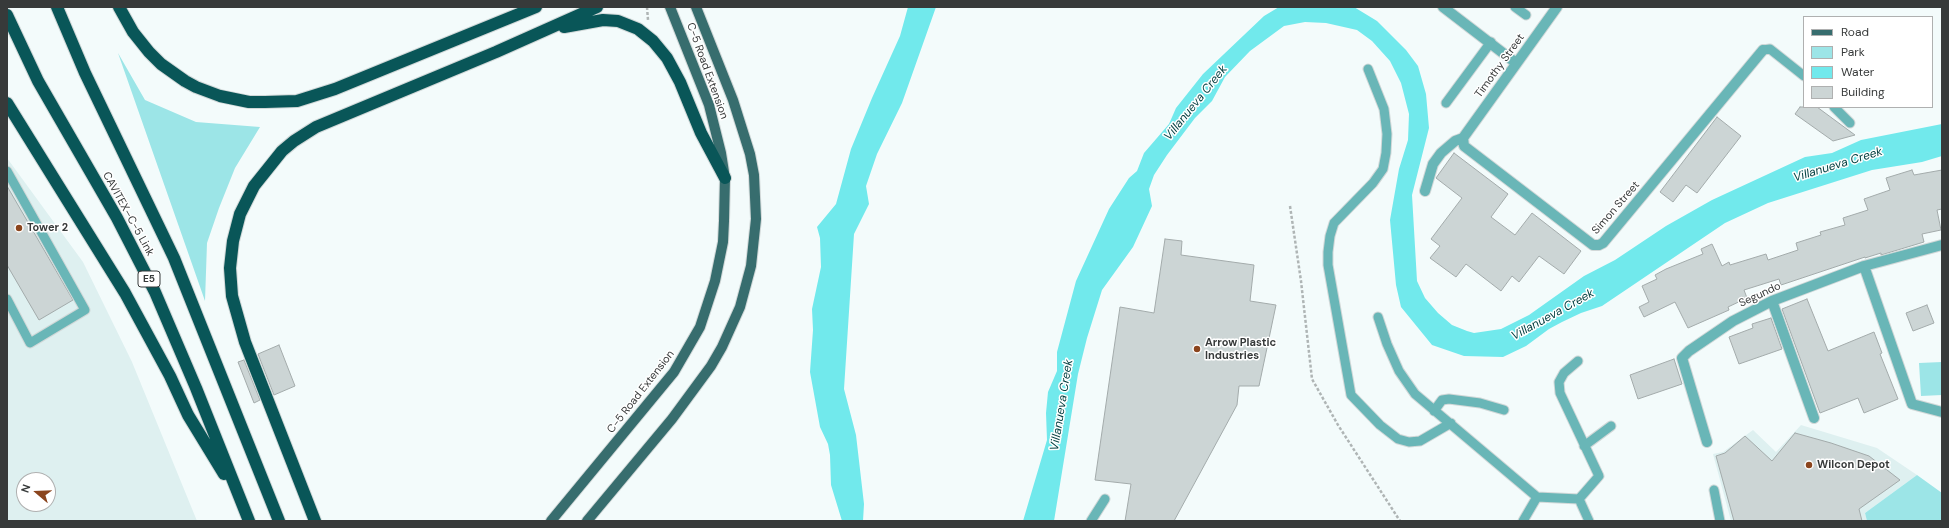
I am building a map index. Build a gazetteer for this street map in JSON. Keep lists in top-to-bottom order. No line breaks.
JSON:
{"streets":{"highway":["CAVITEX–C-5 Link","E5"],"main road":["C-5 Road Extension"],"street":["Timothy Street","Simon Street","Segundo"]},"crossings":[["Timothy Street","Simon Street"]],"water":["Villanueva Creek"],"places":["Tower 2","Arrow Plastic Industries","Wilcon Depot"],"legend":["Road","Park","Water","Building"],"north":"left"}
